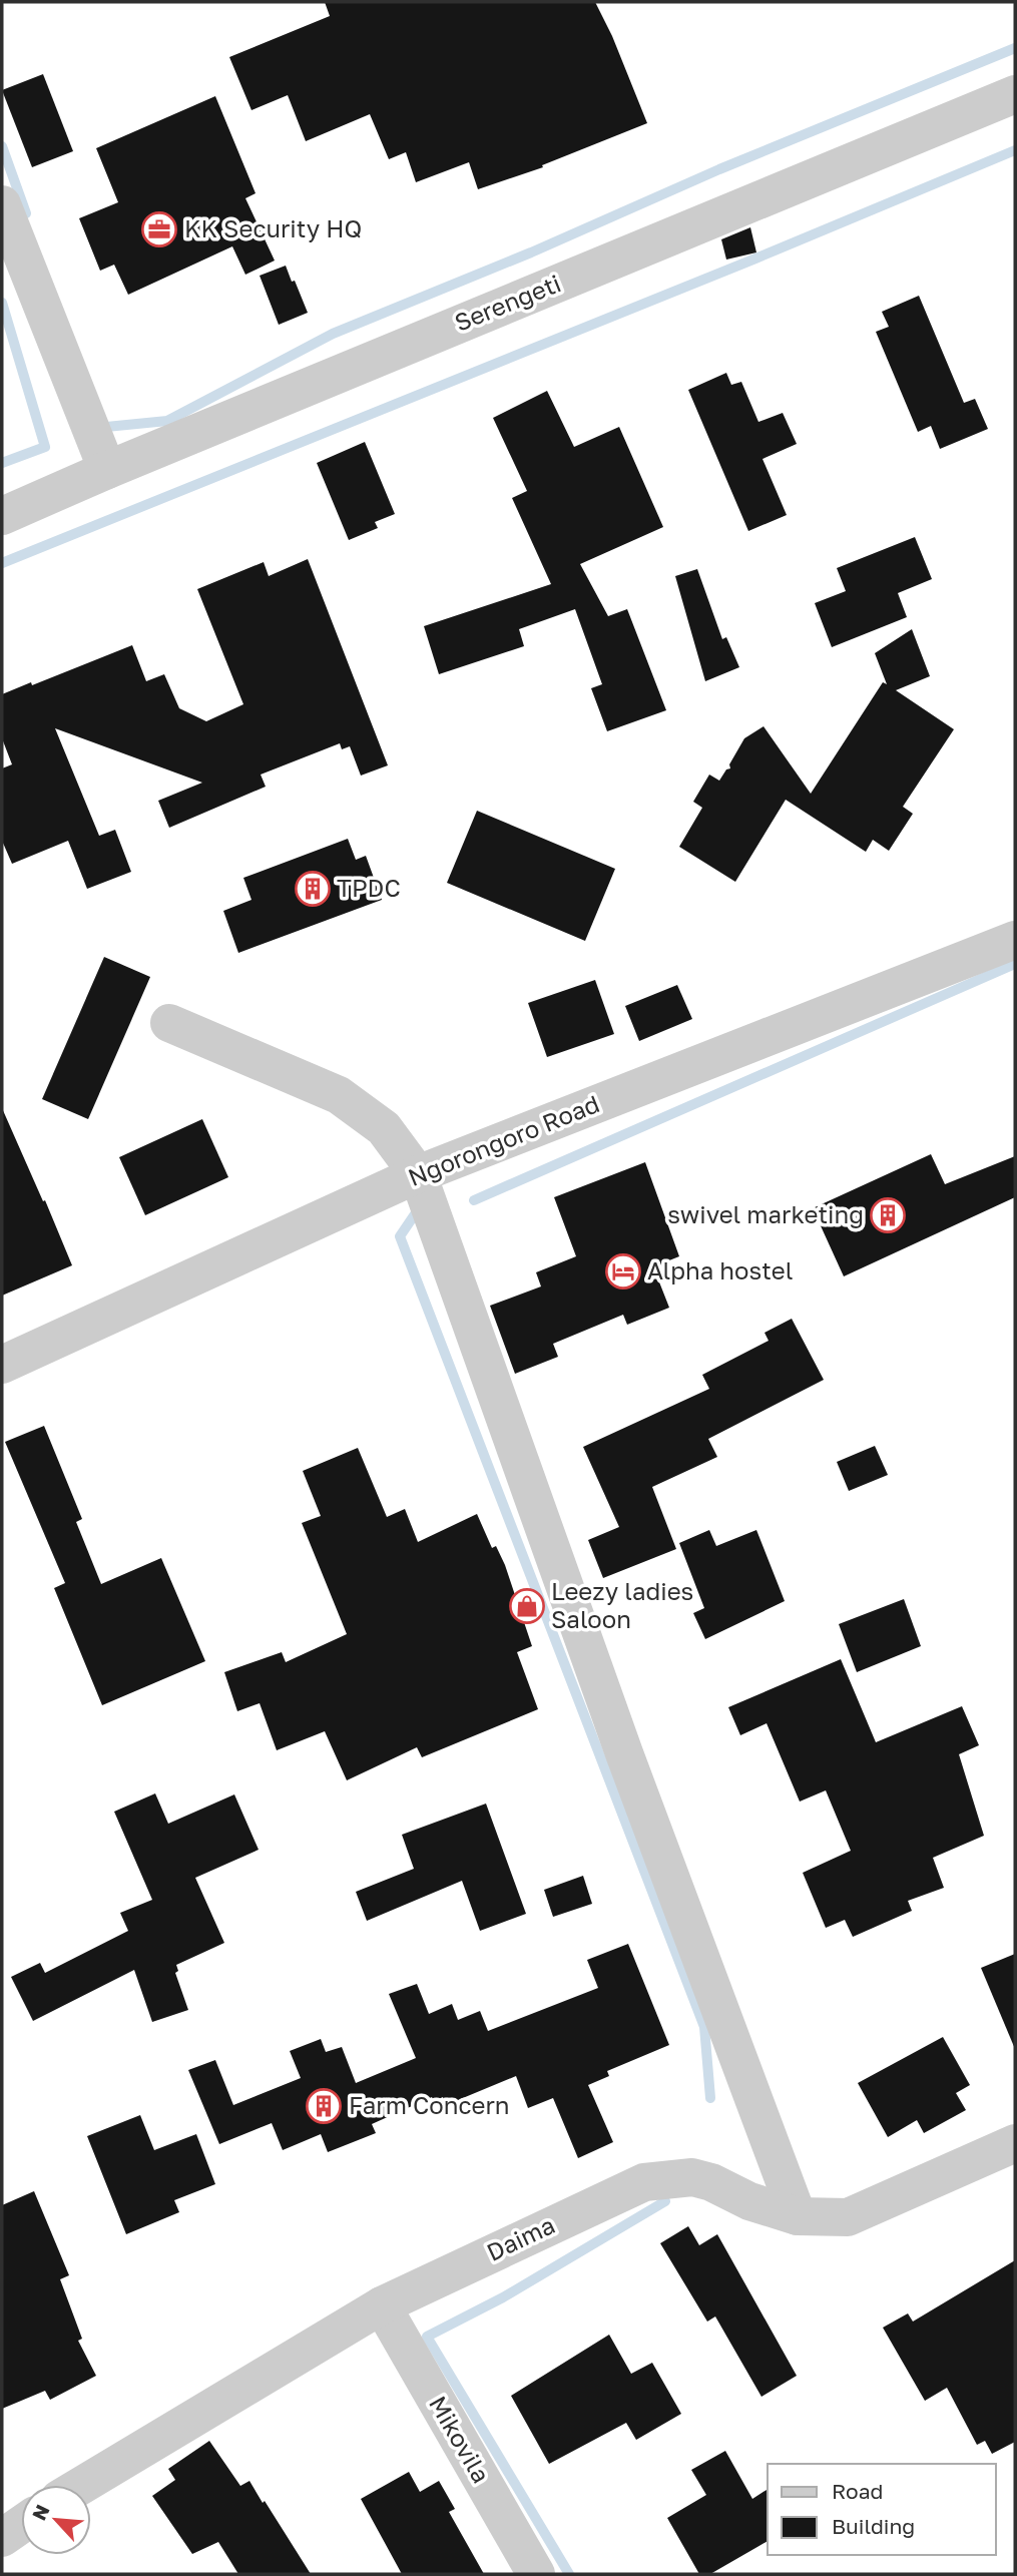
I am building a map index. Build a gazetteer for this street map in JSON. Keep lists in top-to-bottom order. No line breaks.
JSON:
{"streets":{"street":["Serengeti","Ngorongoro Road","Daima","Mikovila"]},"crossings":[["Daima","Mikovila"]],"places":{"office":["KK Security HQ"],"building":["TPDC","swivel marketing","Farm Concern"],"hotel":["Alpha hostel"],"shop":["Leezy ladies Saloon"]},"legend":["Road","Building"],"north":"top left"}
